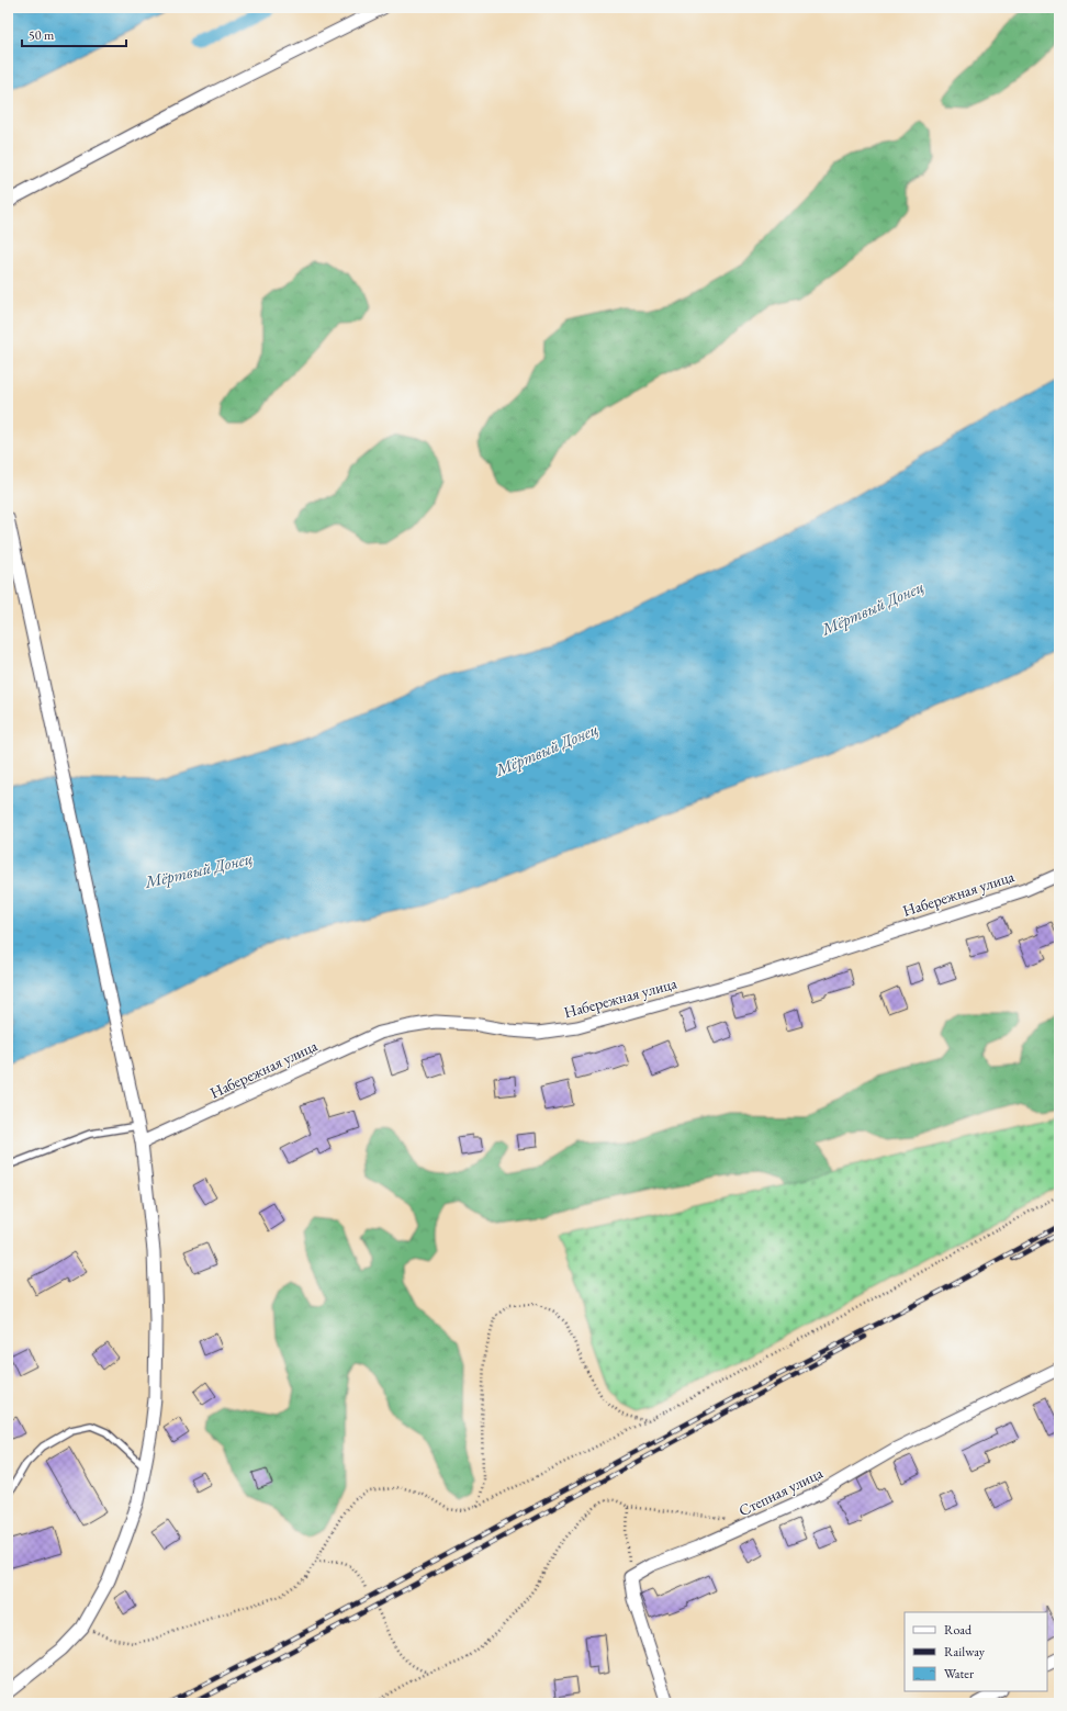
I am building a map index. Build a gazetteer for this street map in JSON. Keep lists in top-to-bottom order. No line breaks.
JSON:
{"streets":{"street":["Набережная улица","Степная улица"]},"water":["Мёртвый Донец"],"legend":["Road","Railway","Water"],"scale_bar":"50 m"}
